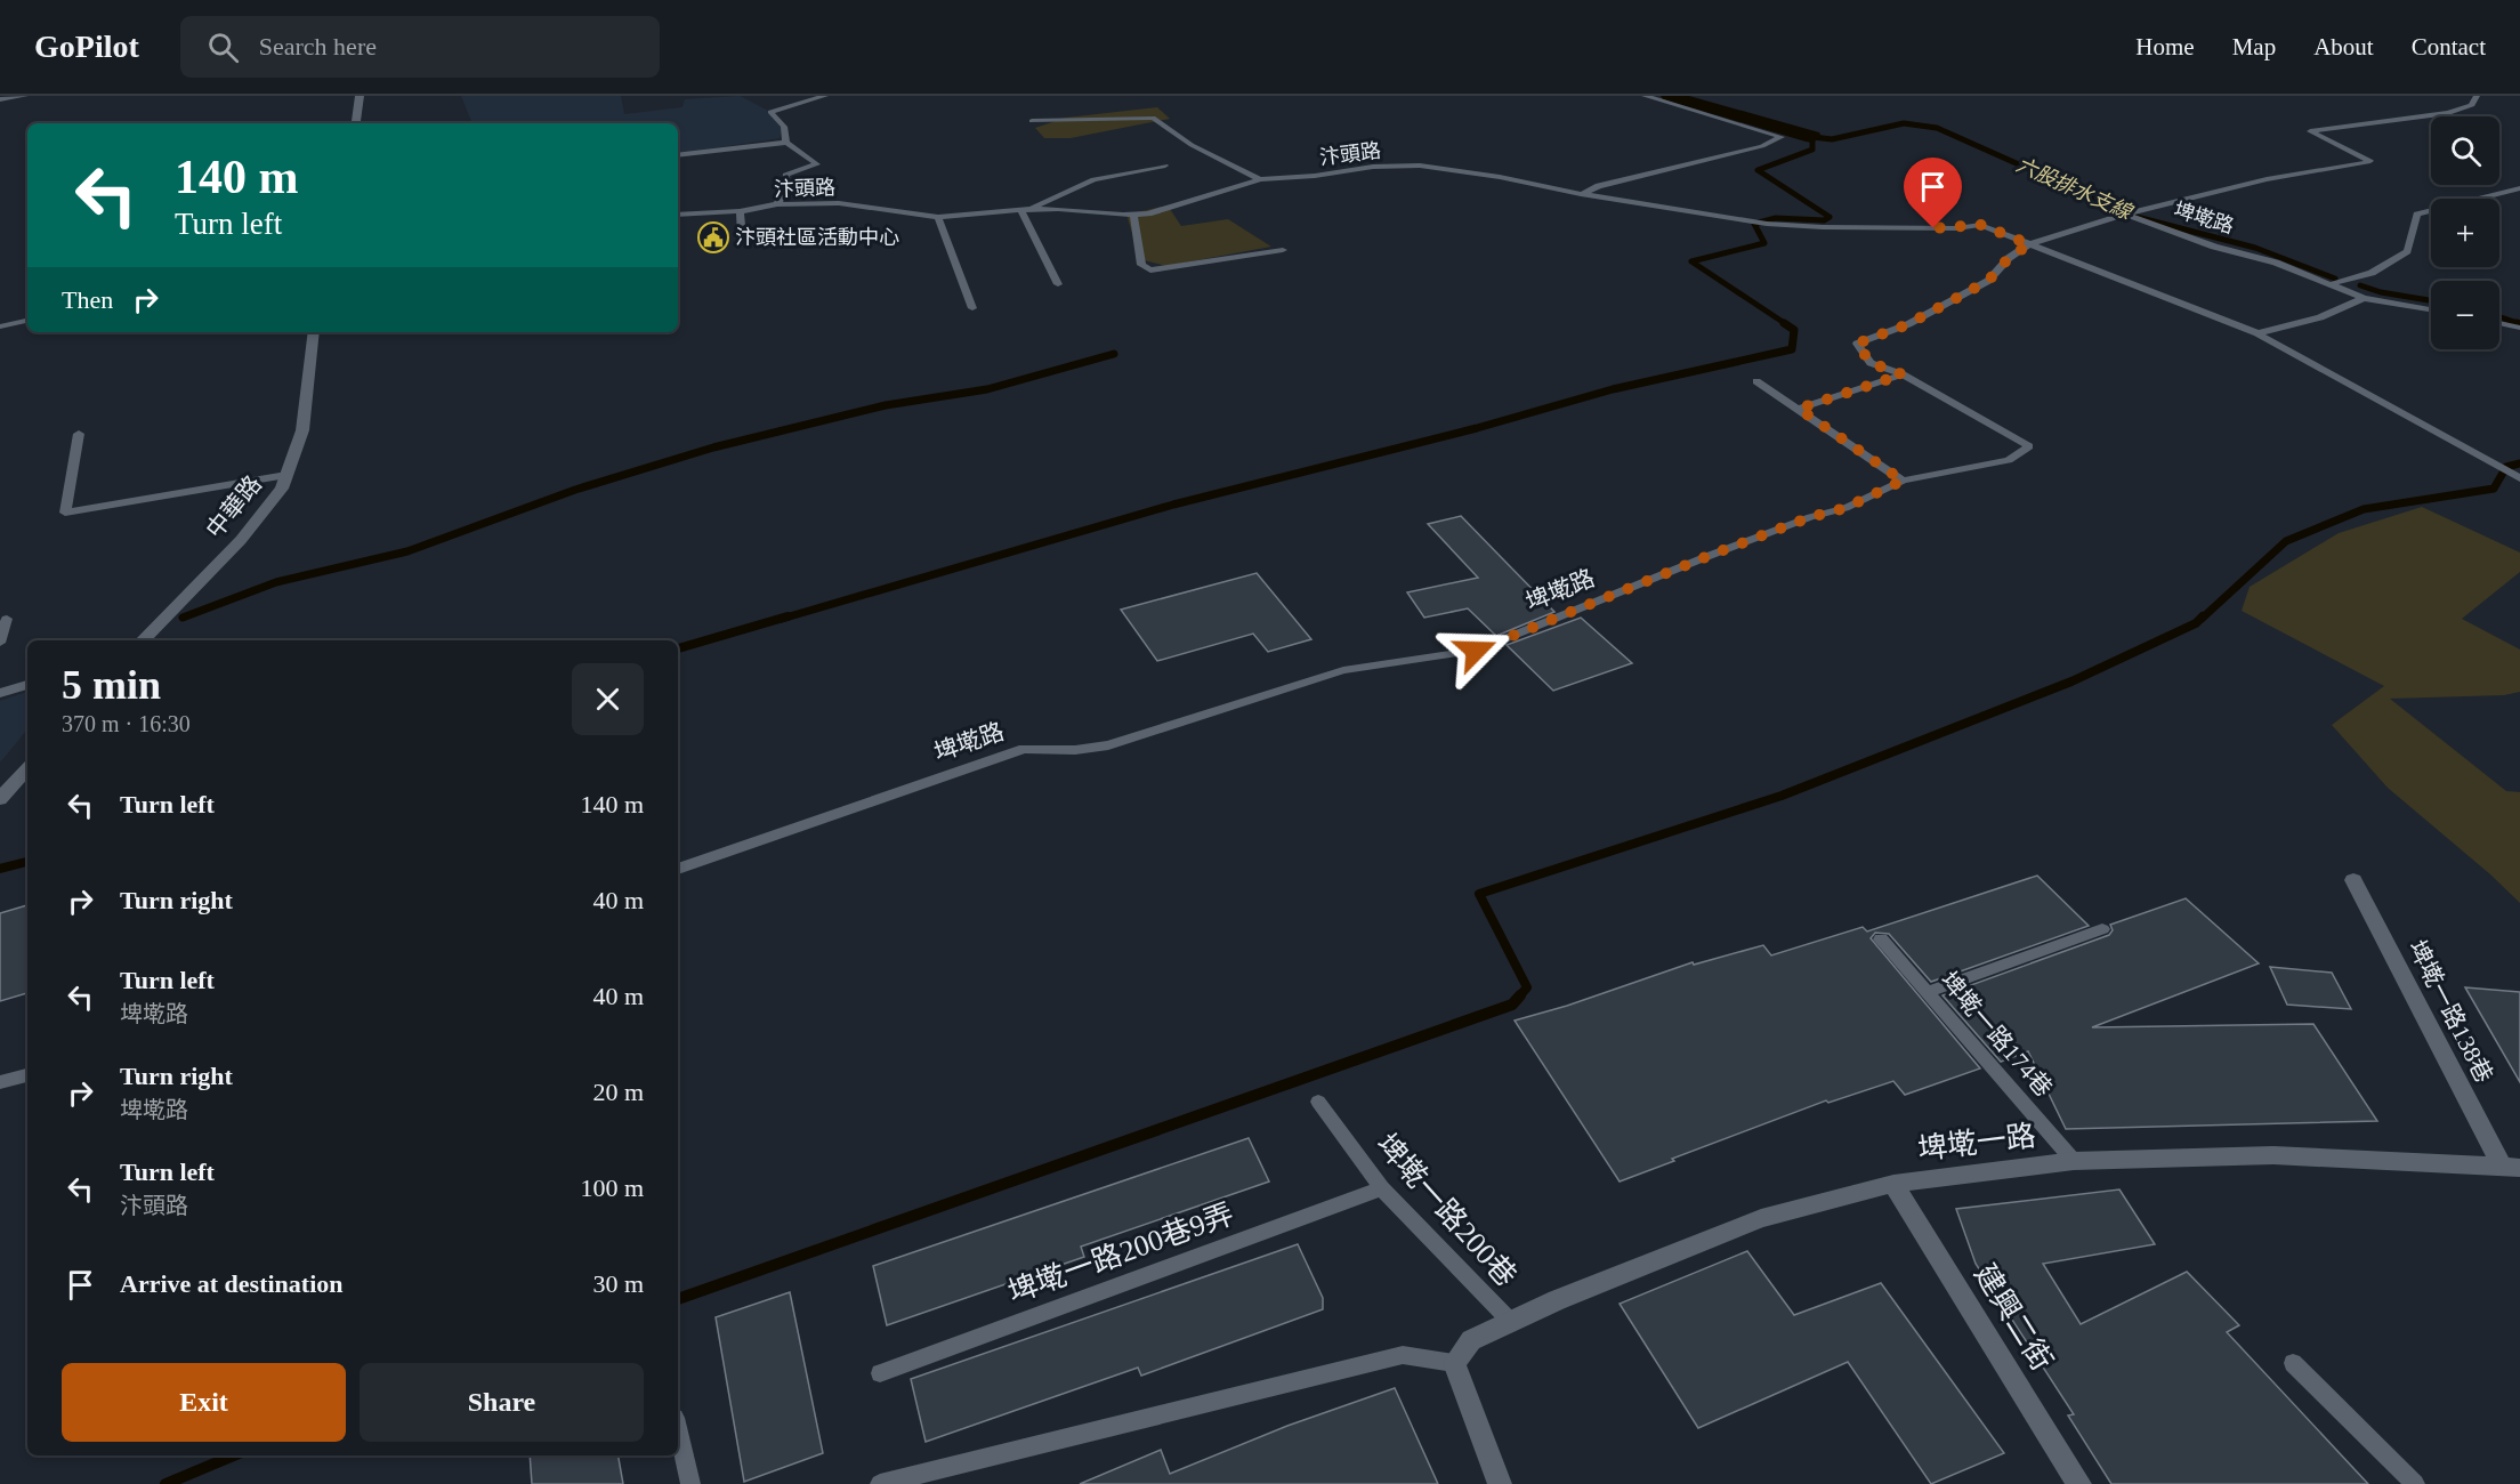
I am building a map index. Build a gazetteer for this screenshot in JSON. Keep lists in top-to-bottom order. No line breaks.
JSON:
{"streets":{"street":["中華路","埤墘一路138巷","埤墘一路","建興二街"],"lane":["汴頭路","埤墘路","埤墘一路174巷","埤墘一路200巷","埤墘一路200巷9弄"]},"crossings":[["汴頭路","埤墘路"],["埤墘一路138巷","埤墘一路"],["埤墘一路174巷","埤墘一路"],["埤墘一路","埤墘一路200巷"],["埤墘一路","建興二街"],["埤墘一路200巷","埤墘一路200巷9弄"]],"water":["六股排水支線"],"places":{"public building":["汴頭社區活動中心"]},"page":{"header":"GoPilot","search":"Search here","nav":["Home","Map","About","Contact"],"map_buttons":["+","−"],"turn":["140 m","Turn left"],"then":"Then","heading":["5 min","370 m · 16:30"],"list":[{"name":"Turn left","value":"140 m"},{"name":"Turn right","value":"40 m"},{"name":"Turn left","note":"埤墘路","value":"40 m"},{"name":"Turn right","note":"埤墘路","value":"20 m"},{"name":"Turn left","note":"汴頭路","value":"100 m"},{"name":"Arrive at destination","value":"30 m"}],"buttons":["Exit","Share"]}}
